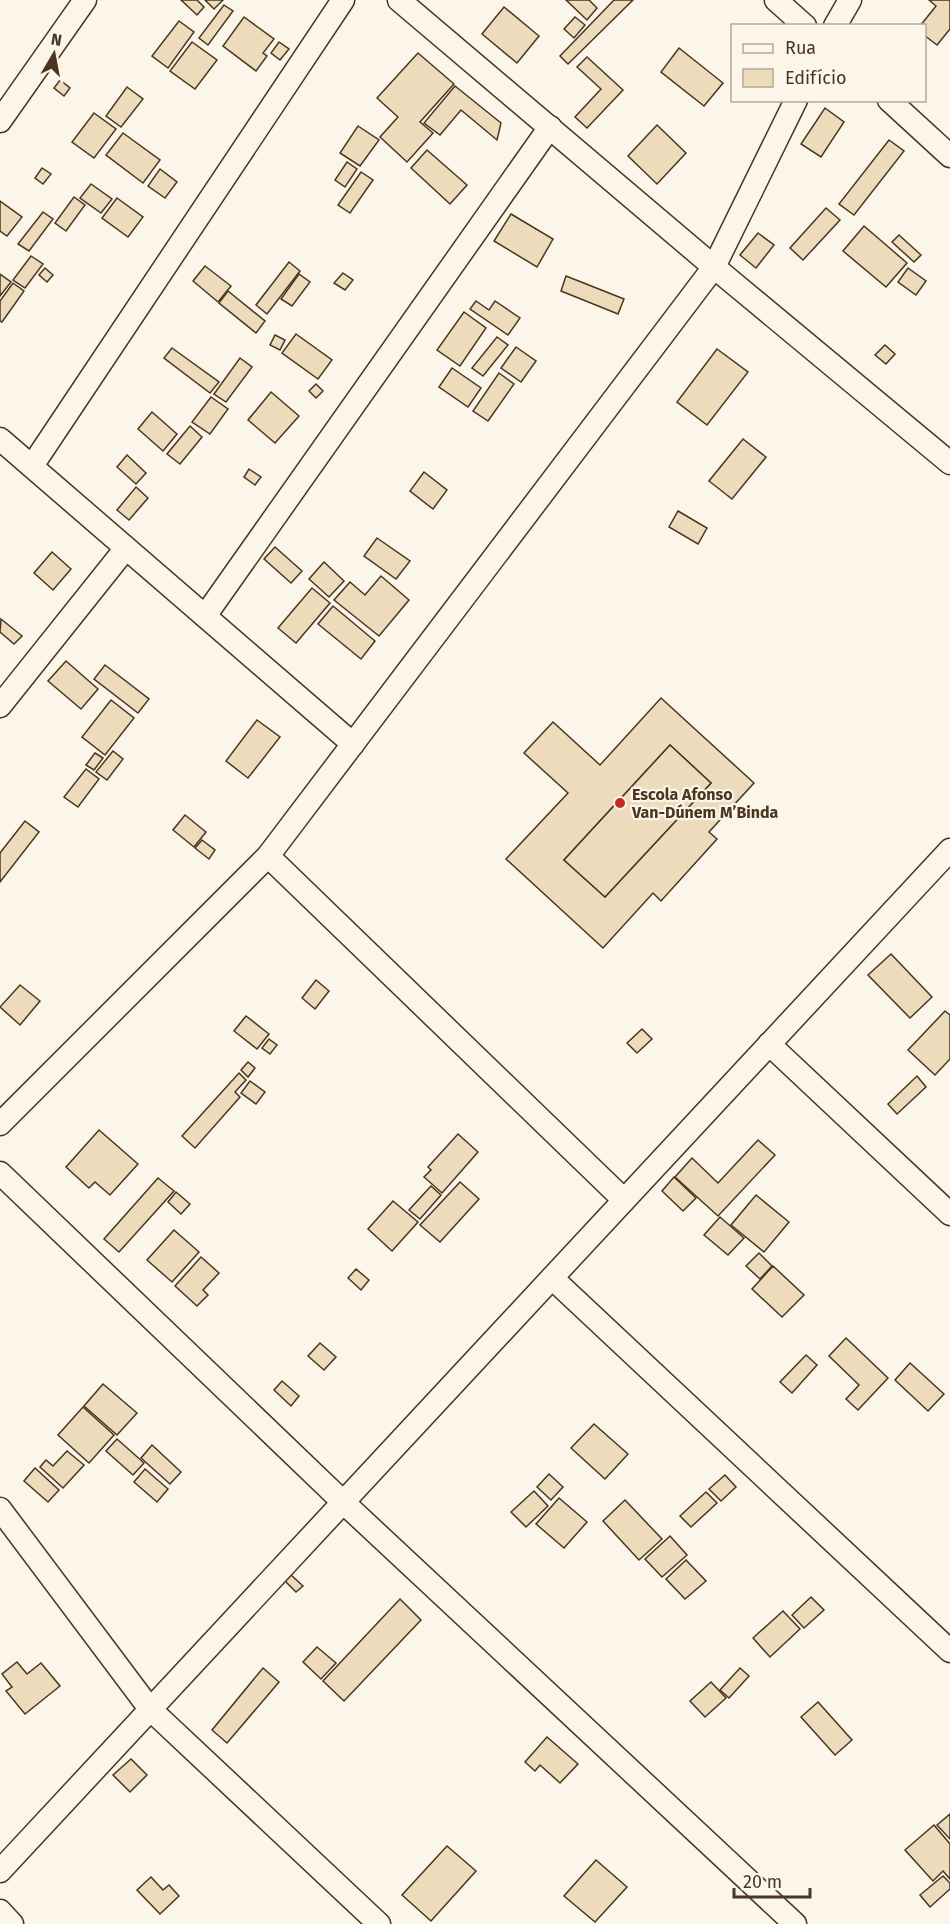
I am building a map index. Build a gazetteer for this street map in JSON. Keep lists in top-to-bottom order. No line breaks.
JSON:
{"places":["Escola Afonso Van-Dúnem M’Binda"],"legend":["Rua","Edifício"],"scale_bar":"20 m","north":"top"}
